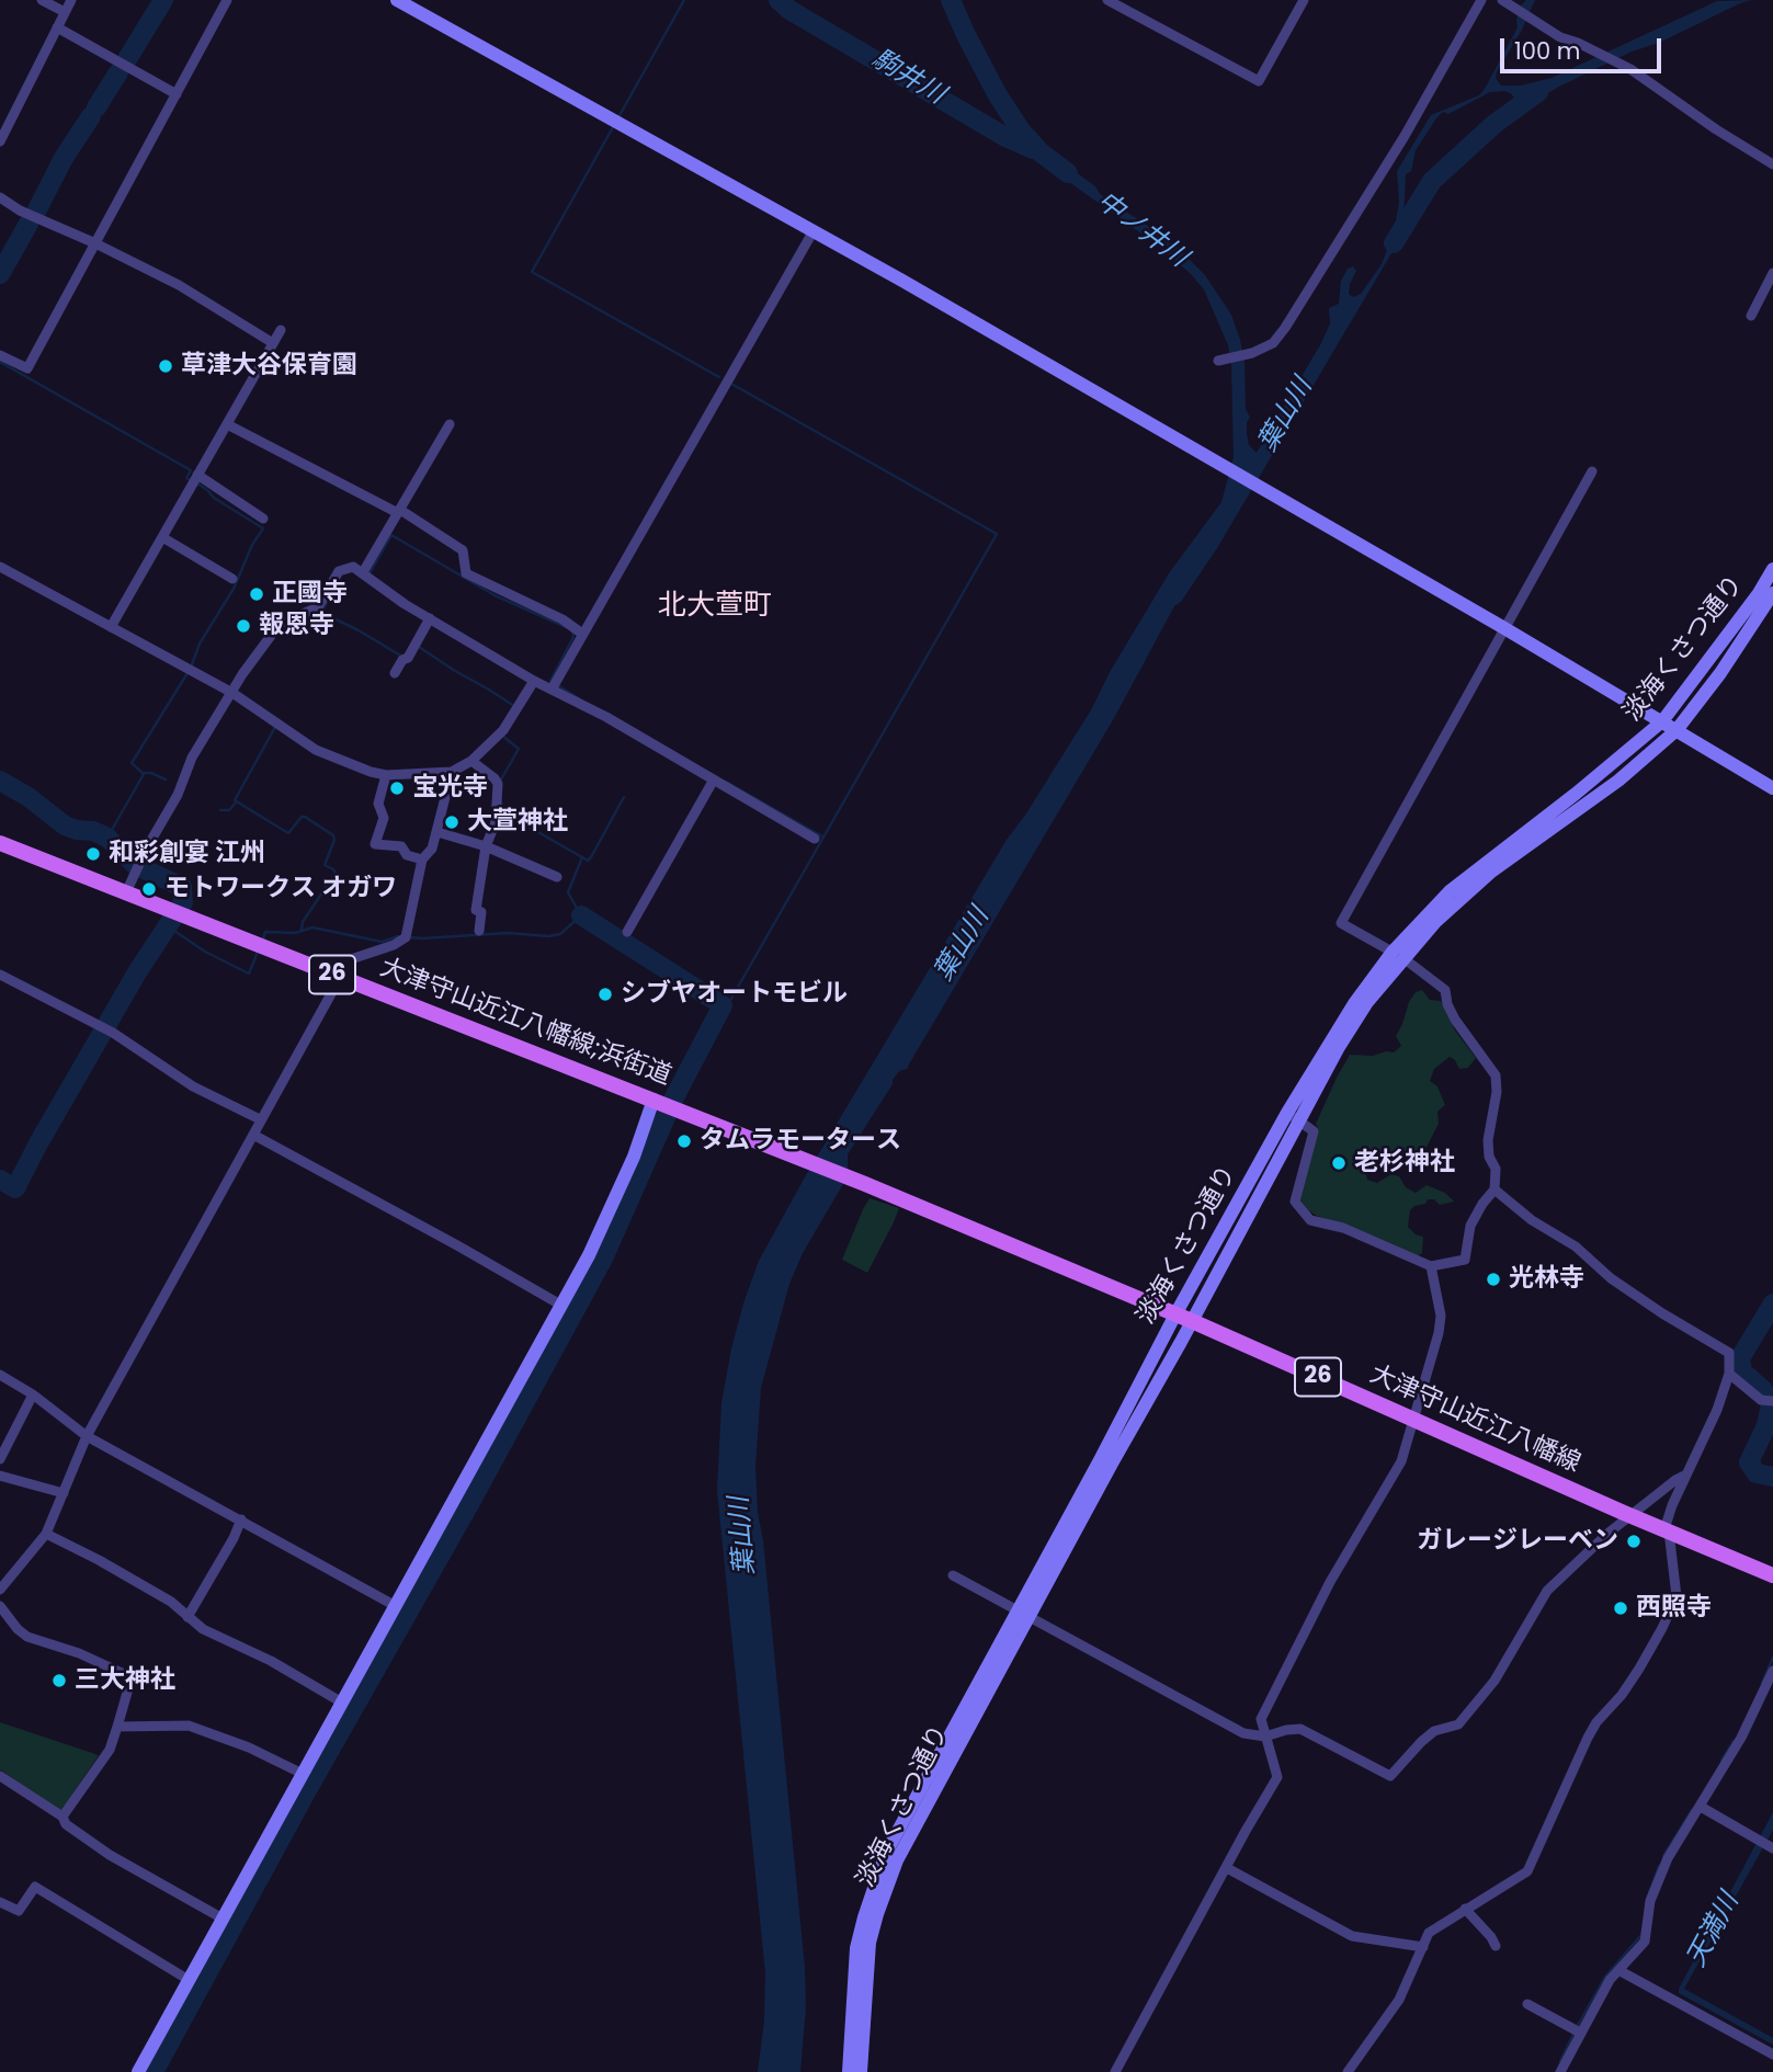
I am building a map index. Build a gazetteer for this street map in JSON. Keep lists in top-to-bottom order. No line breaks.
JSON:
{"streets":{"main road":["26","大津守山近江八幡線;浜街道","大津守山近江八幡線"],"street":["淡海くさつ通り"]},"crossings":[["淡海くさつ通り","大津守山近江八幡線"],["大津守山近江八幡線;浜街道","大津守山近江八幡線"]],"districts":["北大萱町"],"water":["駒井川","中ノ井川","葉山川","天満川"],"places":["草津大谷保育園","正國寺","報恩寺","宝光寺","大萱神社","和彩創宴 江州","モトワークス オガワ","シブヤオートモビル","タムラモータース","老杉神社","光林寺","ガレージレーベン","西照寺","三大神社"],"scale_bar":"100 m"}
